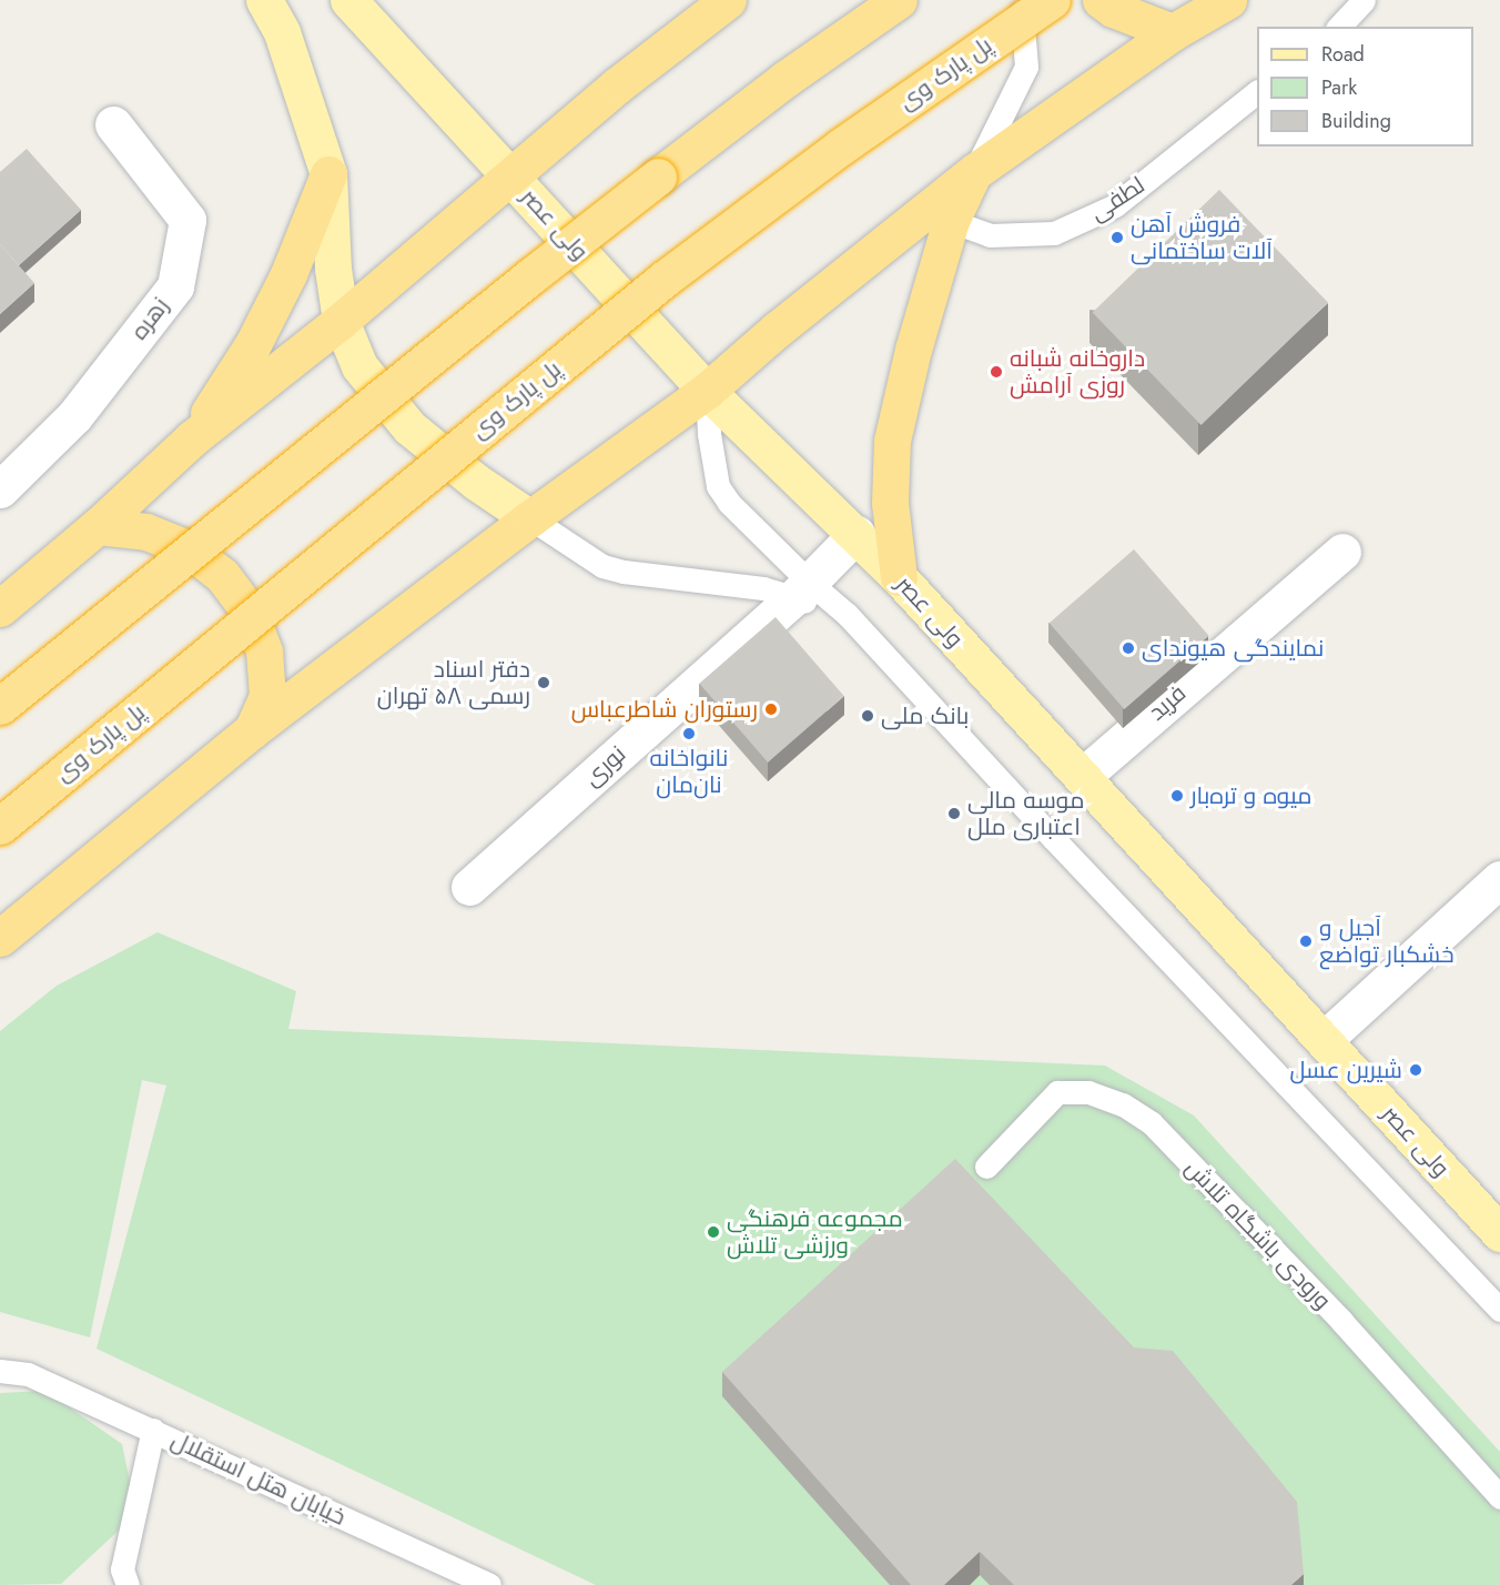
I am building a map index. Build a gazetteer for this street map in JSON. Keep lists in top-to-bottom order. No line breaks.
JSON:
{"streets":{"highway":["پل پارک وی"],"main road":["ولی عصر"],"street":["زهره","فرید","نوری"],"lane":["لطفی","ورودی باشگاه تلاش","خیابان هتل استقلال"]},"crossings":[["ولی عصر","فرید"],["ولی عصر","نوری"]],"places":["فروش آهن آلات ساختمانی","داروخانه شبانه روزی آرامش","نمایندگی هیوندای","دفتر اسناد رسمی ۵۸ تهران","رستوران شاطرعباس","بانک ملی","نانواخانه نان‌مان","میوه و تره‌بار","موسه مالی اعتباری ملل","آجیل و خشکبار تواضع","شیرین عسل","مجموعه فرهنگی ورزشی تلاش"],"legend":["Road","Park","Building"]}
